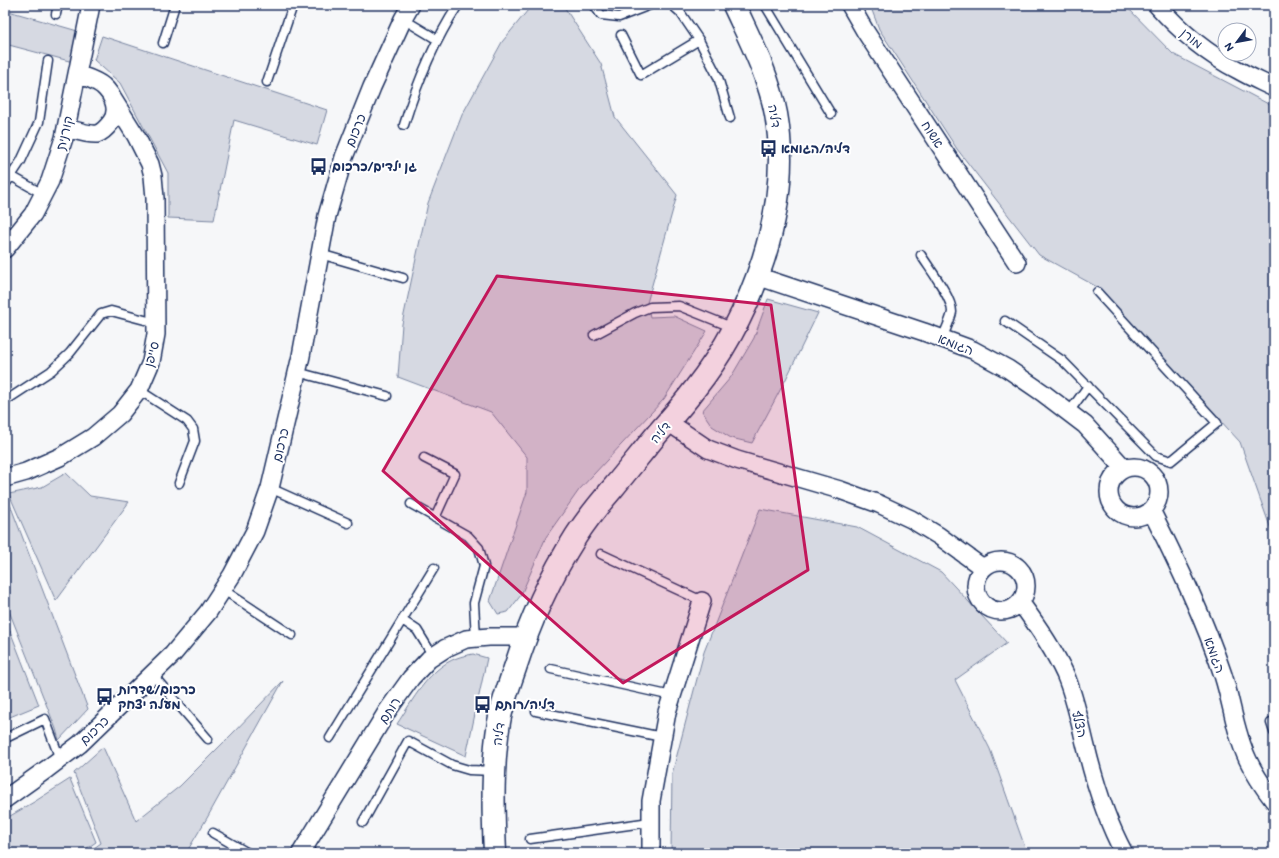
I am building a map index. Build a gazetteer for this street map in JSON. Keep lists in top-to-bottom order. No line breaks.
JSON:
{"streets":{"street":["מורן","דליה","כרכום","קורנית","אשוח","הגומא","סייפן","רותם","הצלף"]},"crossings":[["דליה","הגומא"],["דליה","רותם"],["קורנית","סייפן"]],"places":{"bus stop":["דליה/הגומא","גן ילדים/כרכום","כרכום/שדרות מעלה יצחק","דליה/רותם"]},"north":"bottom left"}
